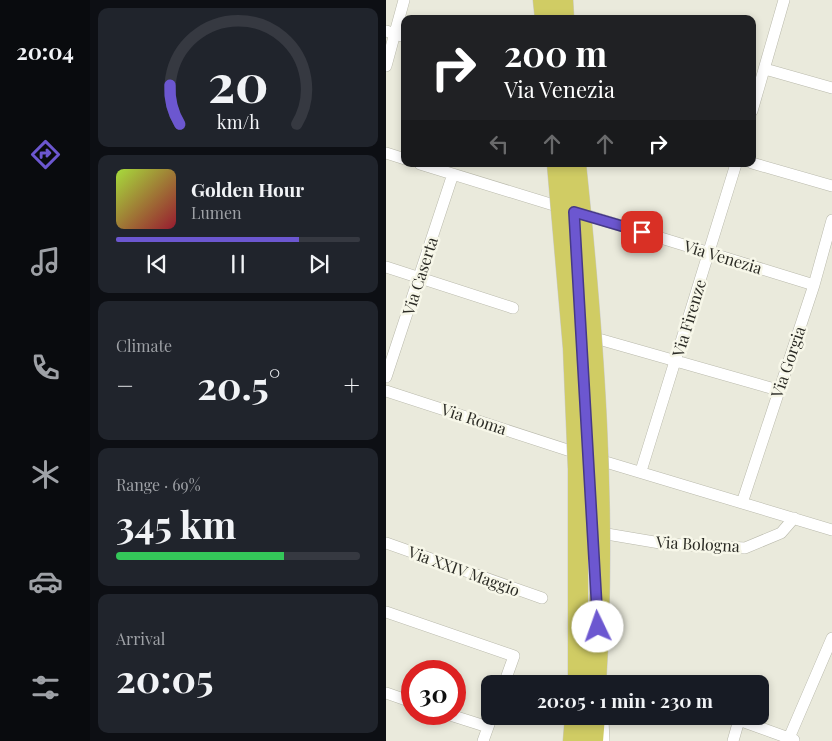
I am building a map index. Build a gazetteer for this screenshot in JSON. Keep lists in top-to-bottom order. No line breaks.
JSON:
{"streets":{"street":["Via Venezia","Via Caserta","Via Firenze","Via Gorgia","Via Roma","Via Bologna","Via XXIV Maggio"]},"crossings":[["Via Venezia","Via Caserta"],["Via Venezia","Via Firenze"],["Via Venezia","Via Gorgia"],["Via Firenze","Via Roma"],["Via Gorgia","Via Roma"],["Via Roma","Via Bologna"]],"page":{"tabs":"20:04","turn":["200 m","Via Venezia"],"song":["Golden Hour","Lumen"],"tile":["Climate",["Range · 69%","345 km"],["Arrival","20:05"]],"heat":["−","20.5°","+"],"limit":"30","trip":"20:05 · 1 min · 230 m","gauge":["20","km/h"]}}
